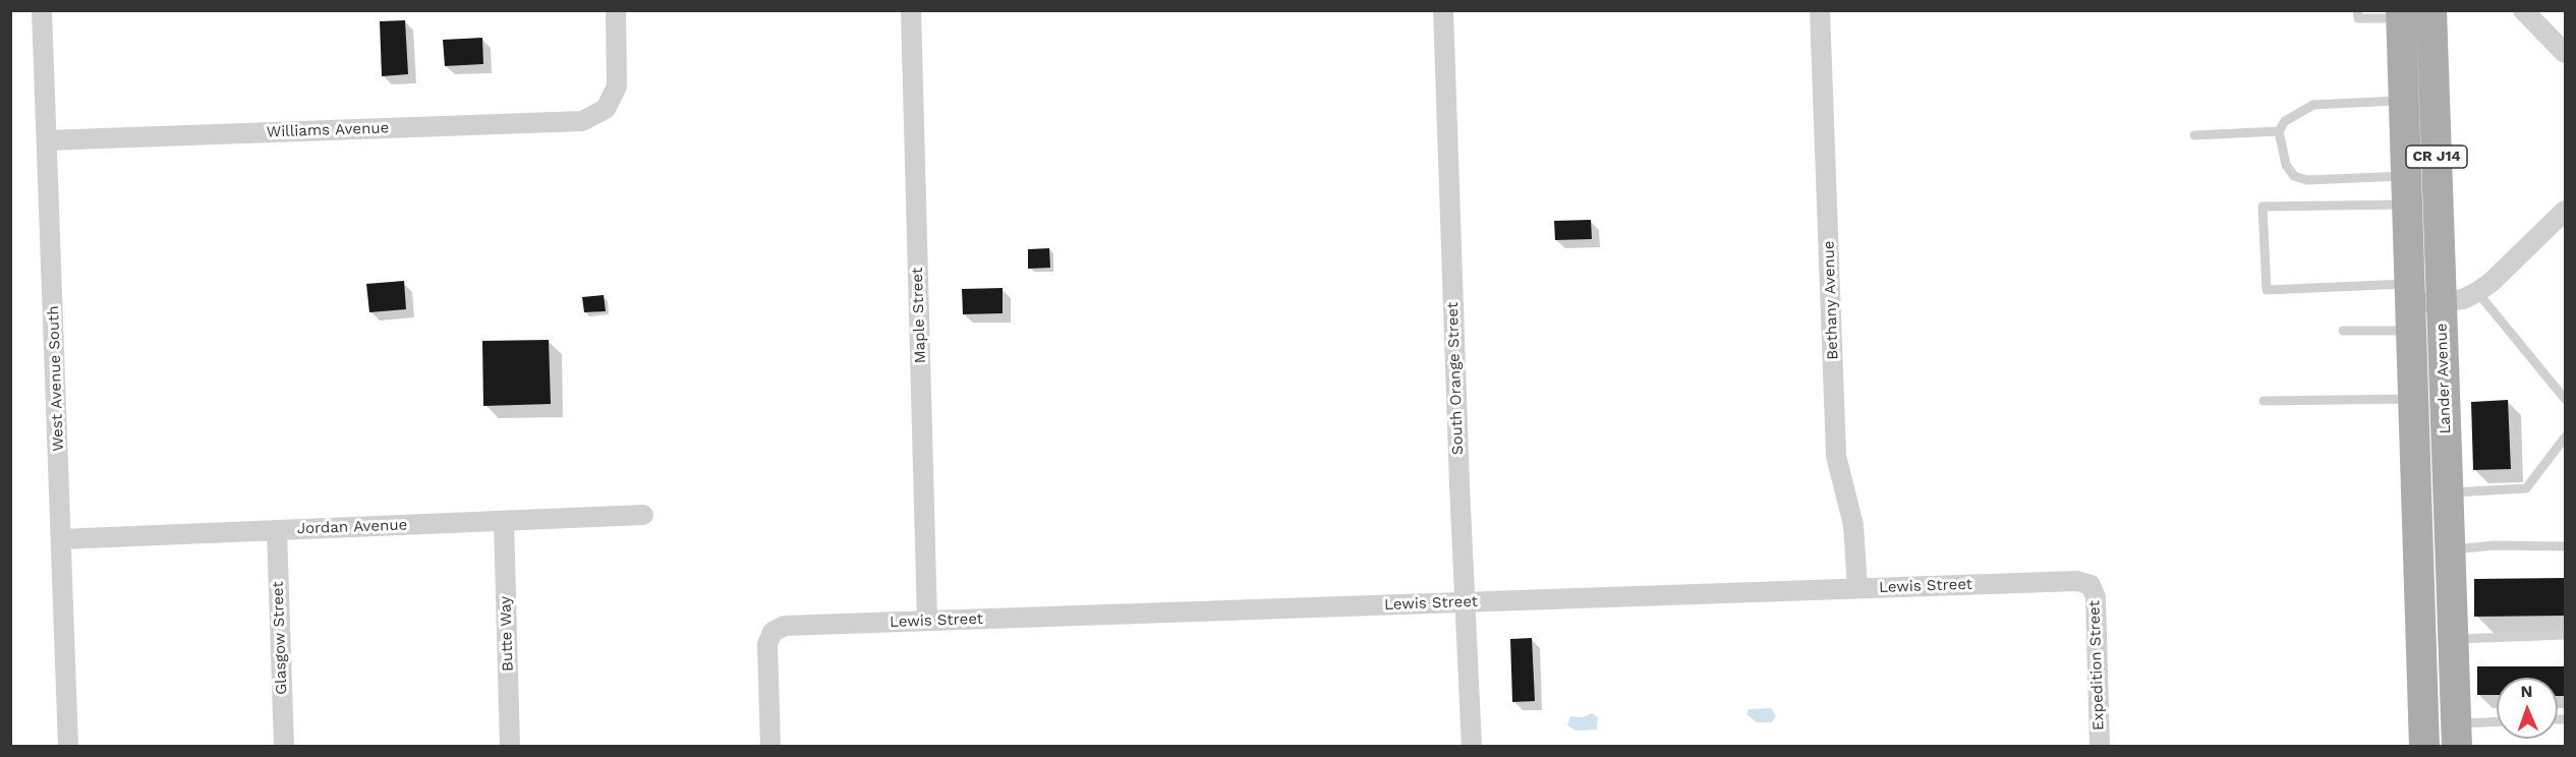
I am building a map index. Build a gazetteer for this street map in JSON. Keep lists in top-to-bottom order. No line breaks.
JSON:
{"streets":{"main road":["CR J14","Lander Avenue"],"street":["Williams Avenue","Bethany Avenue","Maple Street","West Avenue South","South Orange Street","Jordan Avenue","Lewis Street","Butte Way","Glasgow Street","Expedition Street"]},"crossings":[["Williams Avenue","West Avenue South"],["Bethany Avenue","Lewis Street"],["Maple Street","Lewis Street"],["West Avenue South","Jordan Avenue"],["South Orange Street","Lewis Street"],["Jordan Avenue","Butte Way"],["Jordan Avenue","Glasgow Street"],["Lewis Street","Expedition Street"]],"north":"top"}
